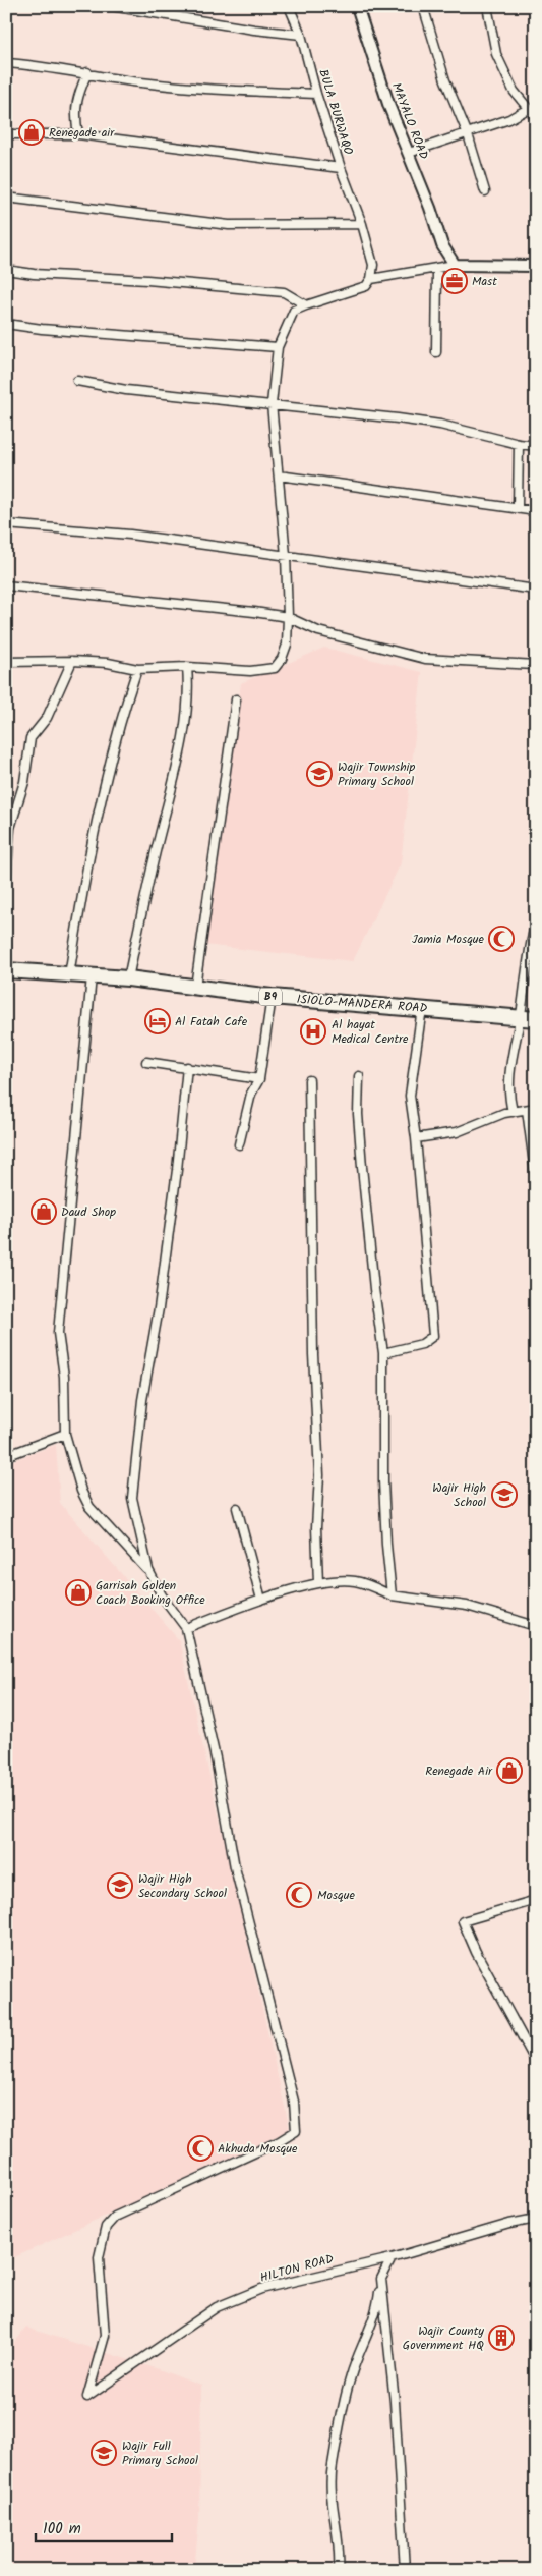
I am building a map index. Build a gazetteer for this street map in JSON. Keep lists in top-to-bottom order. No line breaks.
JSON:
{"streets":{"highway":["B9","ISIOLO-MANDERA ROAD"],"street":["BULA BURWAQO","MAYALO ROAD","HILTON ROAD"]},"places":{"shop":["Renegade air","Daud Shop","Garrisah Golden Coach Booking Office","Renegade Air"],"office":["Mast"],"school or university":["Wajir Township Primary School","Wajir High School","Wajir High Secondary School","Wajir Full Primary School"],"mosque":["Jamia Mosque","Mosque","Akhuda Mosque"],"hotel":["Al Fatah Cafe"],"hospital":["Al hayat Medical Centre"],"building":["Wajir County Government HQ"]},"scale_bar":"100 m"}
